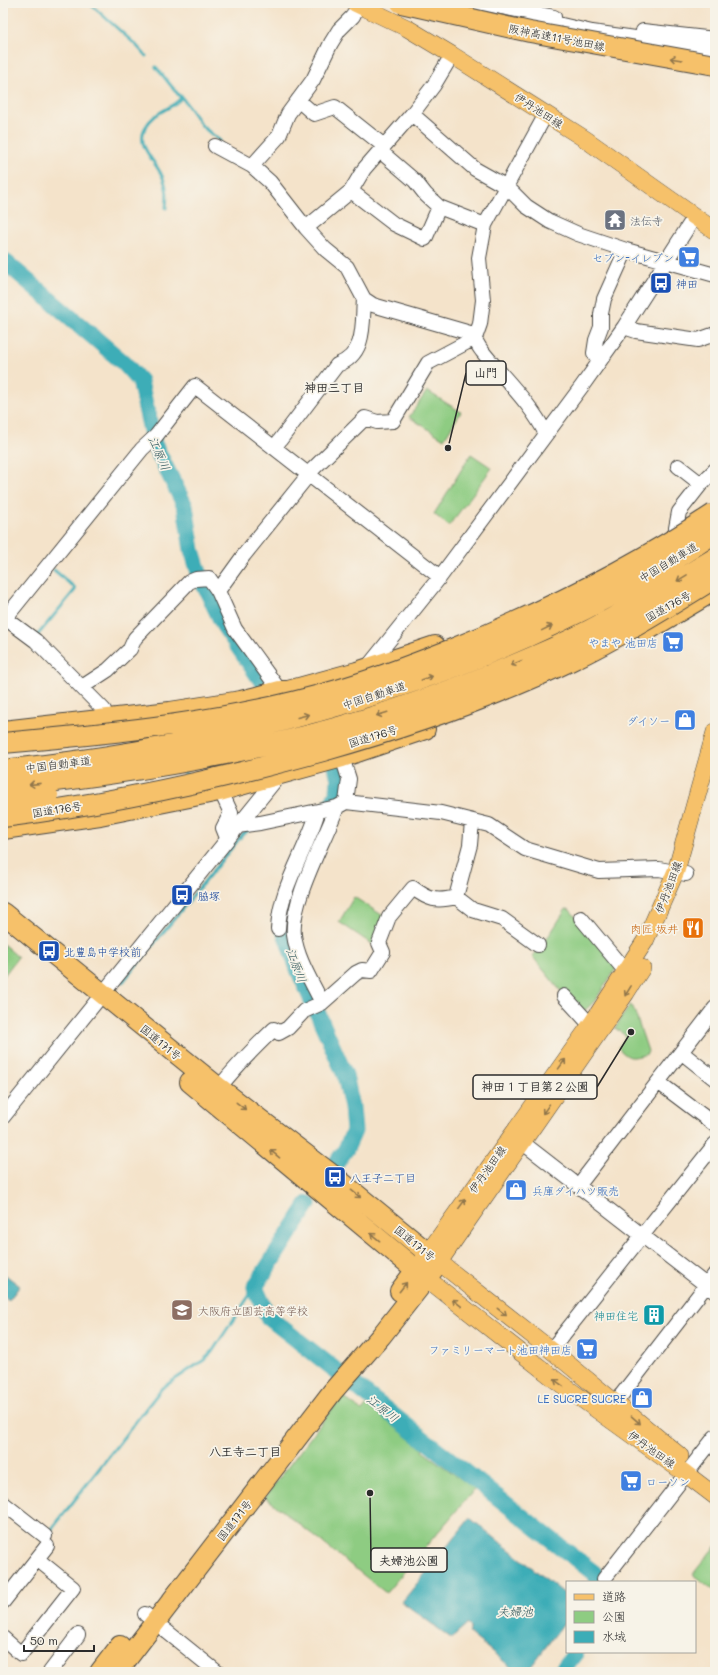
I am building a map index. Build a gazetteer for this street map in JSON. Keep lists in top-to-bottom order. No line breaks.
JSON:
{"streets":{"highway":["阪神高速11号池田線","中国自動車道","国道176号","国道171号"],"main road":["伊丹池田線"]},"crossings":[["伊丹池田線","国道171号"]],"districts":["神田三丁目","八王寺二丁目"],"water":["江原川","夫婦池"],"places":{"temple":["法伝寺"],"supermarket":["セブン-イレブン","やまや 池田店","ファミリーマート池田神田店","ローソン"],"bus stop":["神田","脇塚","北豊島中学校前","八王子二丁目"],"other":["山門","神田１丁目第２公園","夫婦池公園"],"shop":["ダイソー","兵庫ダイハツ販売","LE SUCRE SUCRE"],"restaurant":["肉匠 坂井"],"school or university":["大阪府立園芸高等学校"],"building":["神田住宅"]},"legend":["道路","公園","水域"],"scale_bar":"50 m"}
